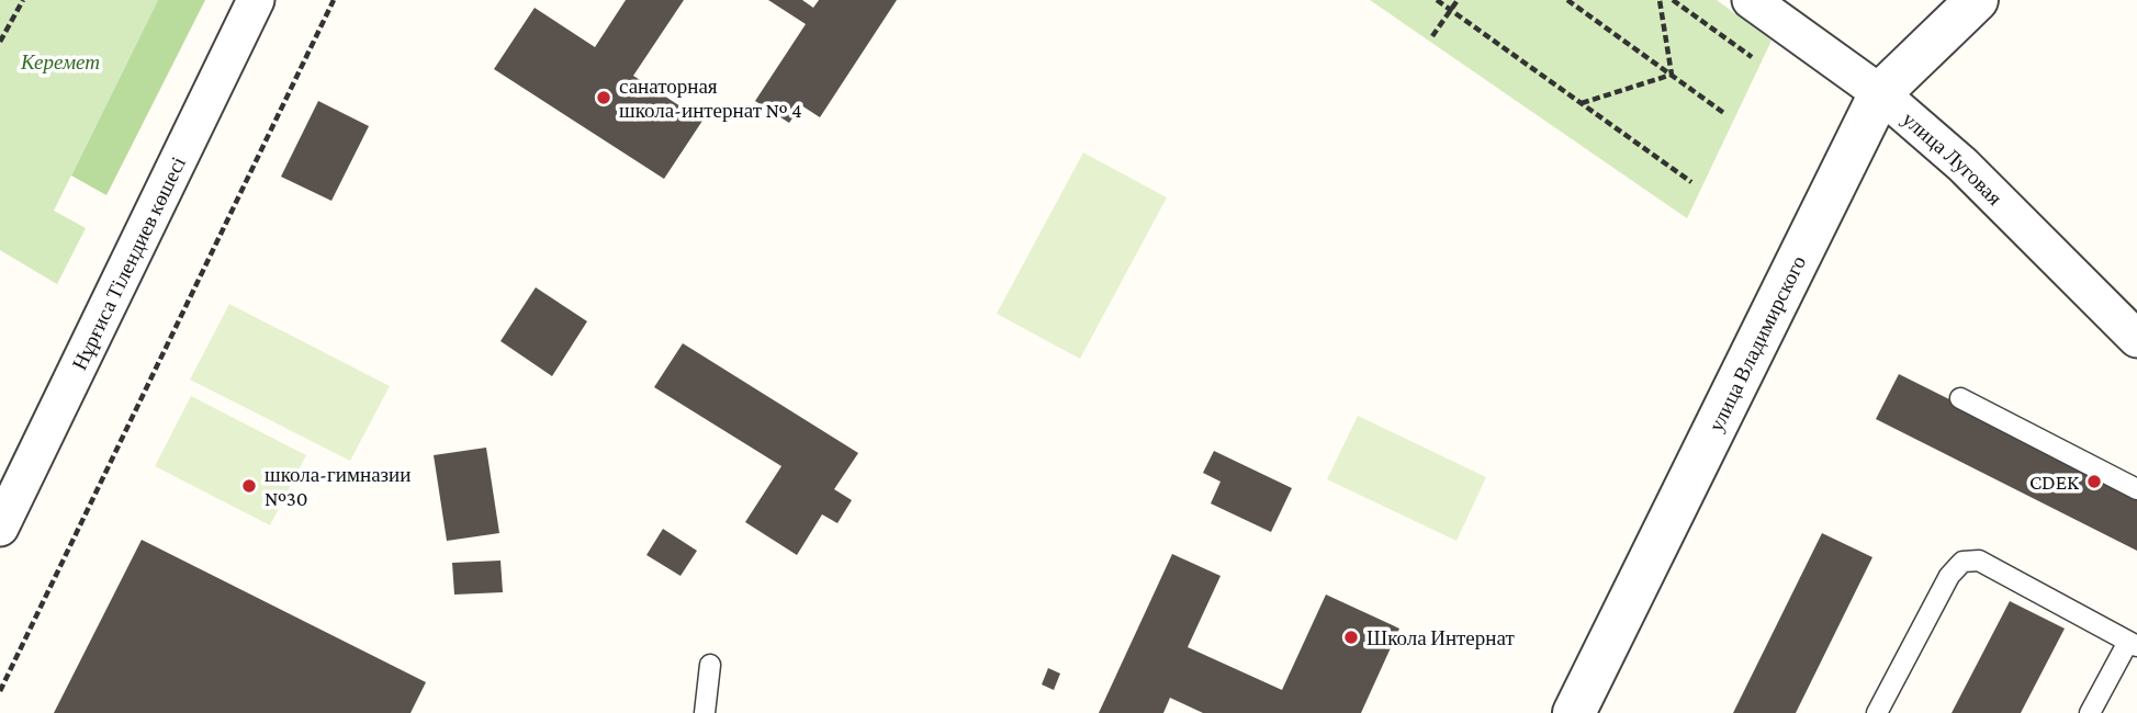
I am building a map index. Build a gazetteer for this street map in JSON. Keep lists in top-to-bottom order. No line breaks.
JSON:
{"streets":{"street":["улица Луговая","Нұрғиса Тілендиев көшесі","улица Владимирского"]},"crossings":[["улица Луговая","улица Владимирского"]],"parks":["Керемет"],"places":["санаторная школа-интернат № 4","CDEK","школа-гимназии №30","Школа Интернат"]}
